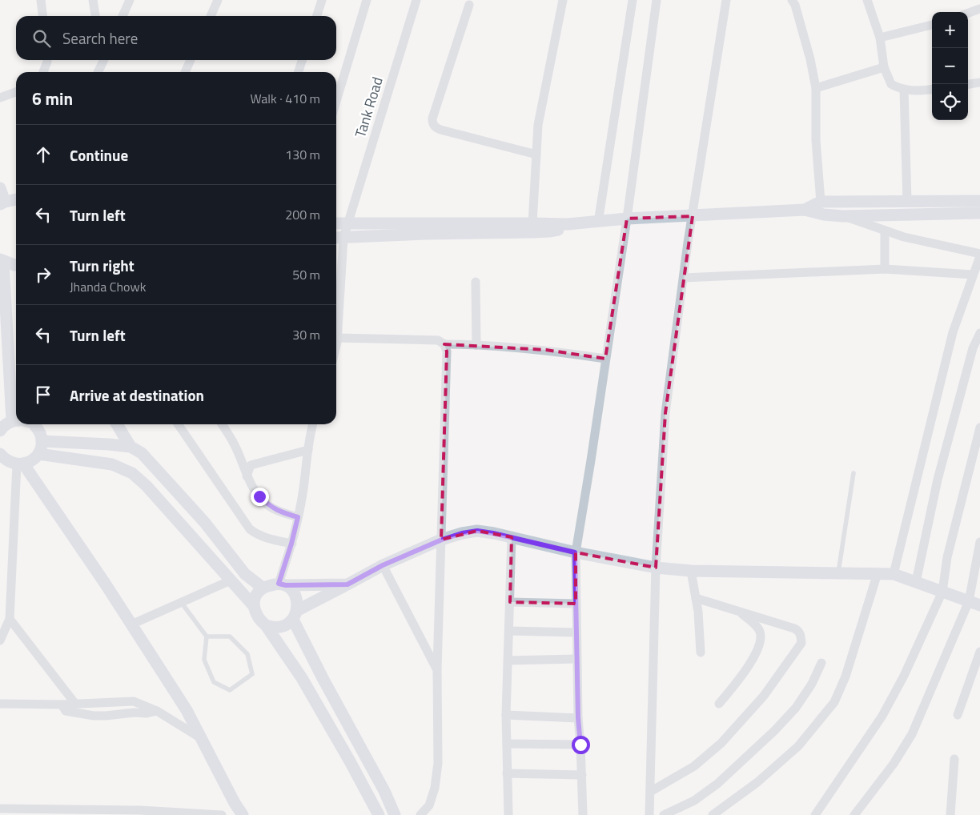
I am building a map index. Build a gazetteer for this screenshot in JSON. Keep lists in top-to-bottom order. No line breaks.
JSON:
{"streets":{"street":["Tank Road"]},"page":{"map_buttons":["+","−"],"search":"Search here","heading":["6 min","Walk · 410 m"],"list":[["Continue","130 m"],["Turn left","200 m"],["Turn right","Jhanda Chowk","50 m"],["Turn left","30 m"],"Arrive at destination"]}}
